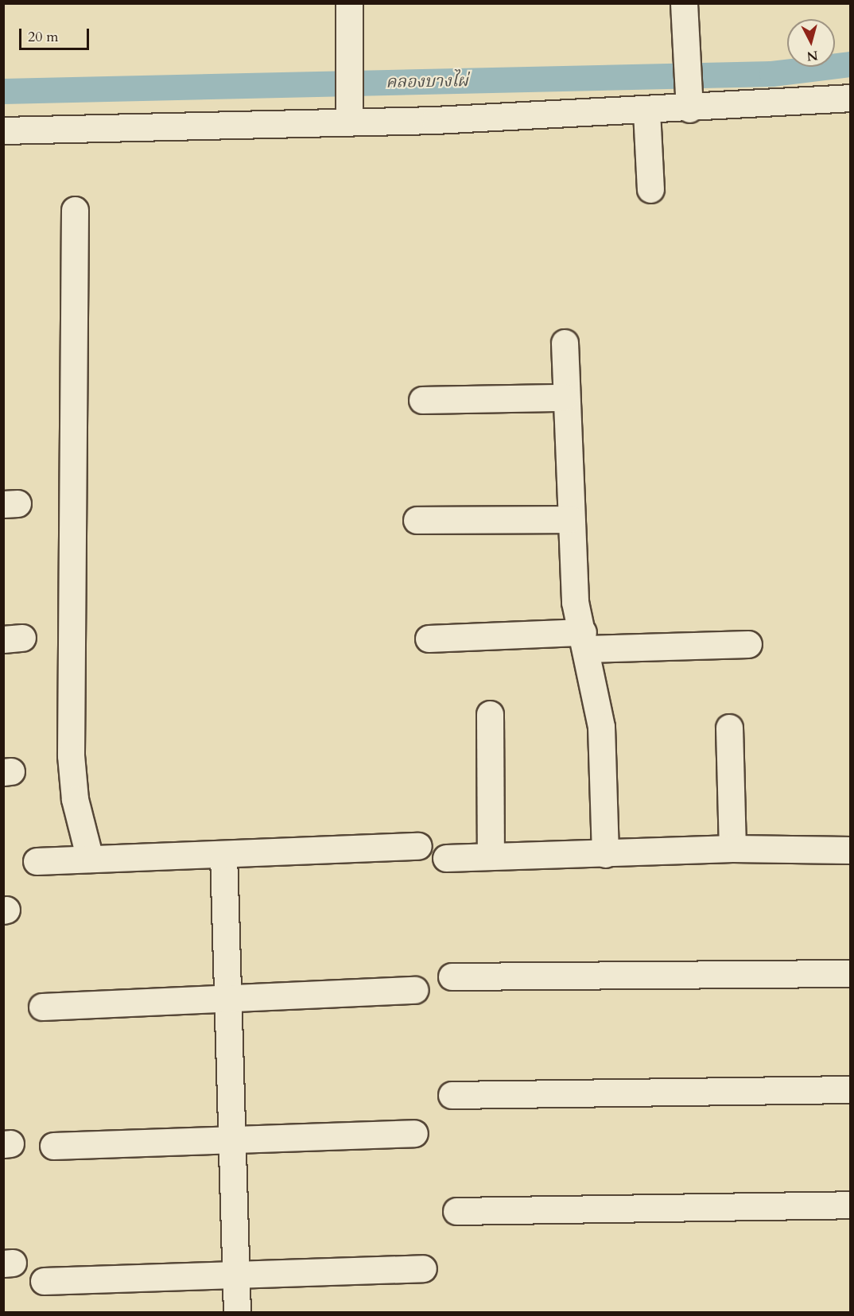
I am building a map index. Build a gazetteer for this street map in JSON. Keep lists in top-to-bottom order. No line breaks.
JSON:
{"water":["คลองบางไผ่"],"scale_bar":"20 m","north":"bottom"}
